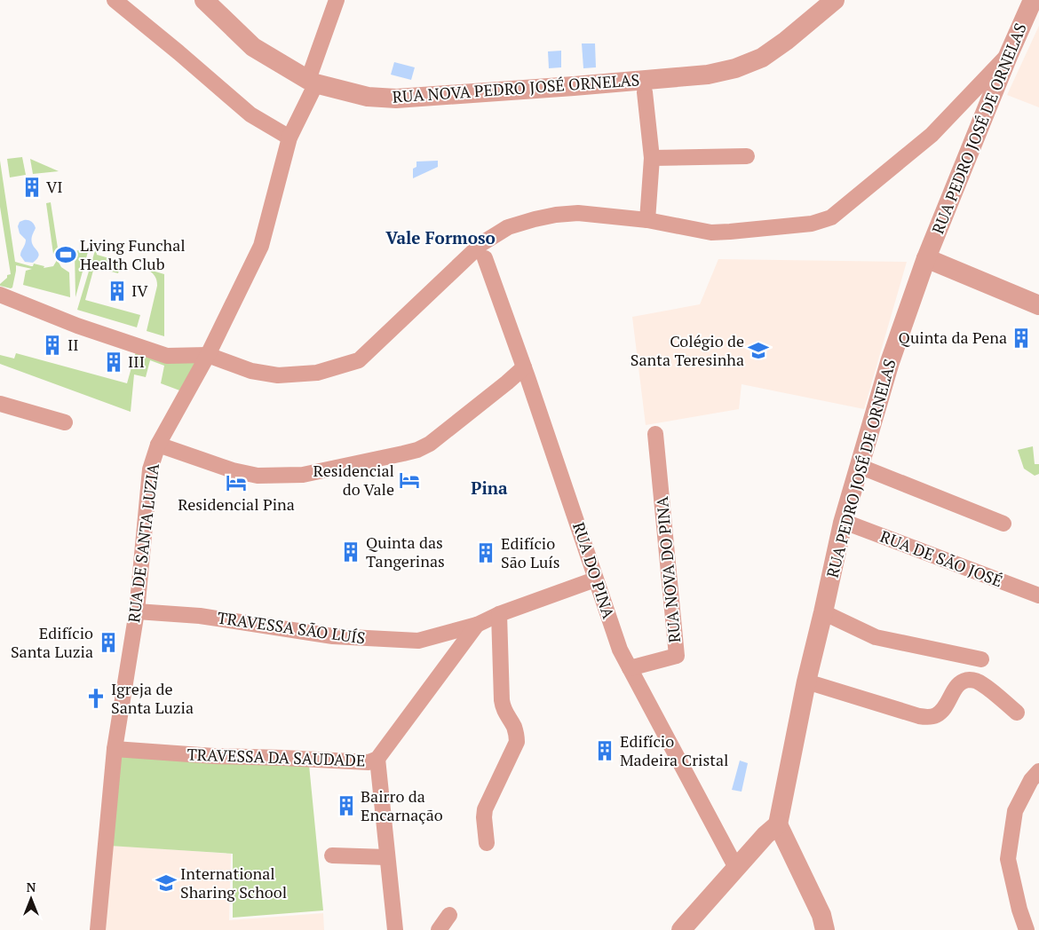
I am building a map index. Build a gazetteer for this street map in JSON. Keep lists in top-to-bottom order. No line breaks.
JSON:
{"streets":{"street":["RUA NOVA PEDRO JOSÉ ORNELAS","RUA PEDRO JOSÉ DE ORNELAS","RUA DE SANTA LUZIA","RUA DE SÃO JOSÉ","RUA NOVA DO PINA","RUA DO PINA","TRAVESSA SÃO LUÍS","TRAVESSA DA SAUDADE"]},"crossings":[["RUA NOVA PEDRO JOSÉ ORNELAS","RUA DE SANTA LUZIA"],["RUA PEDRO JOSÉ DE ORNELAS","RUA DE SÃO JOSÉ"],["RUA DE SANTA LUZIA","TRAVESSA SÃO LUÍS"],["RUA DE SANTA LUZIA","TRAVESSA DA SAUDADE"],["RUA NOVA DO PINA","RUA DO PINA"],["RUA DO PINA","TRAVESSA SÃO LUÍS"],["TRAVESSA SÃO LUÍS","TRAVESSA DA SAUDADE"]],"districts":["Vale Formoso","Pina"],"places":{"building":["VI","IV","Quinta da Pena","II","III","Quinta das Tangerinas","Edifício São Luís","Edifício Santa Luzia","Edifício Madeira Cristal","Bairro da Encarnação"],"sports":["Living Funchal Health Club"],"school or university":["Colégio de Santa Teresinha","International Sharing School"],"hotel":["Residencial do Vale","Residencial Pina"],"church":["Igreja de Santa Luzia"]},"north":"top"}
